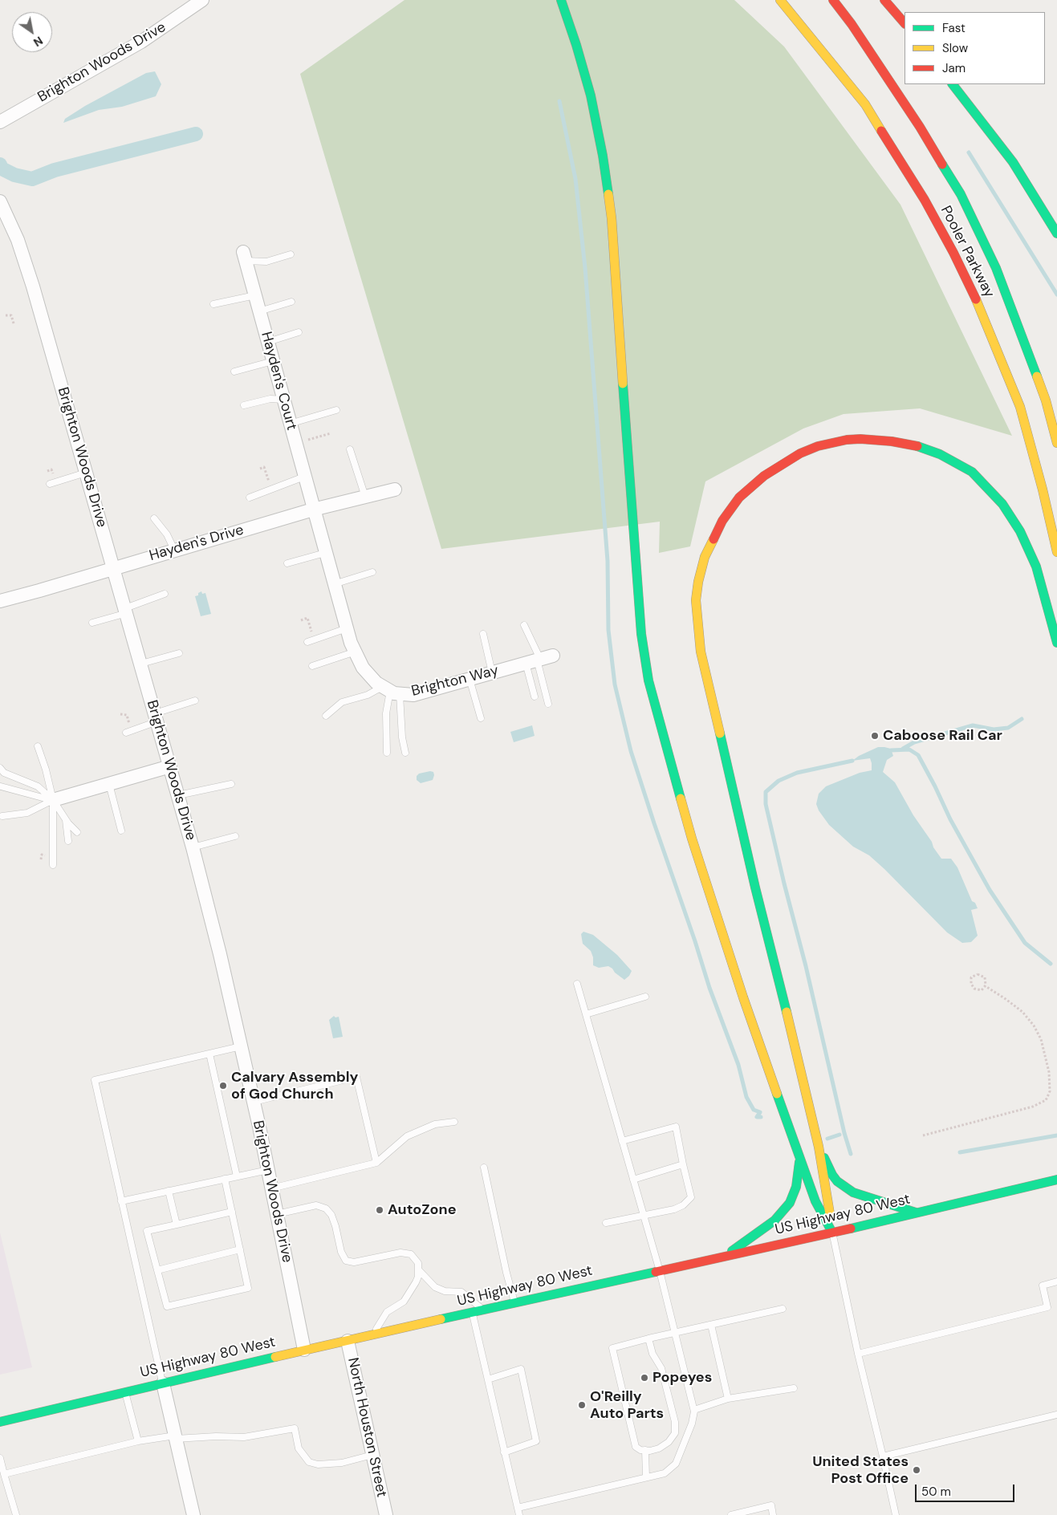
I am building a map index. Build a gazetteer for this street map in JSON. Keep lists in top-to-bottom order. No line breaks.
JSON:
{"streets":{"main road":["Pooler Parkway","US Highway 80 West"],"street":["Brighton Woods Drive","Hayden's Court","Hayden's Drive","Brighton Way","North Houston Street"]},"crossings":[["Brighton Woods Drive","Hayden's Drive"],["Brighton Woods Drive","US Highway 80 West"],["Hayden's Court","Hayden's Drive"],["US Highway 80 West","North Houston Street"]],"places":["Caboose Rail Car","Calvary Assembly of God Church","AutoZone","Popeyes","O'Reilly Auto Parts","United States Post Office"],"legend":["Fast","Slow","Jam"],"scale_bar":"50 m","north":"bottom right"}
